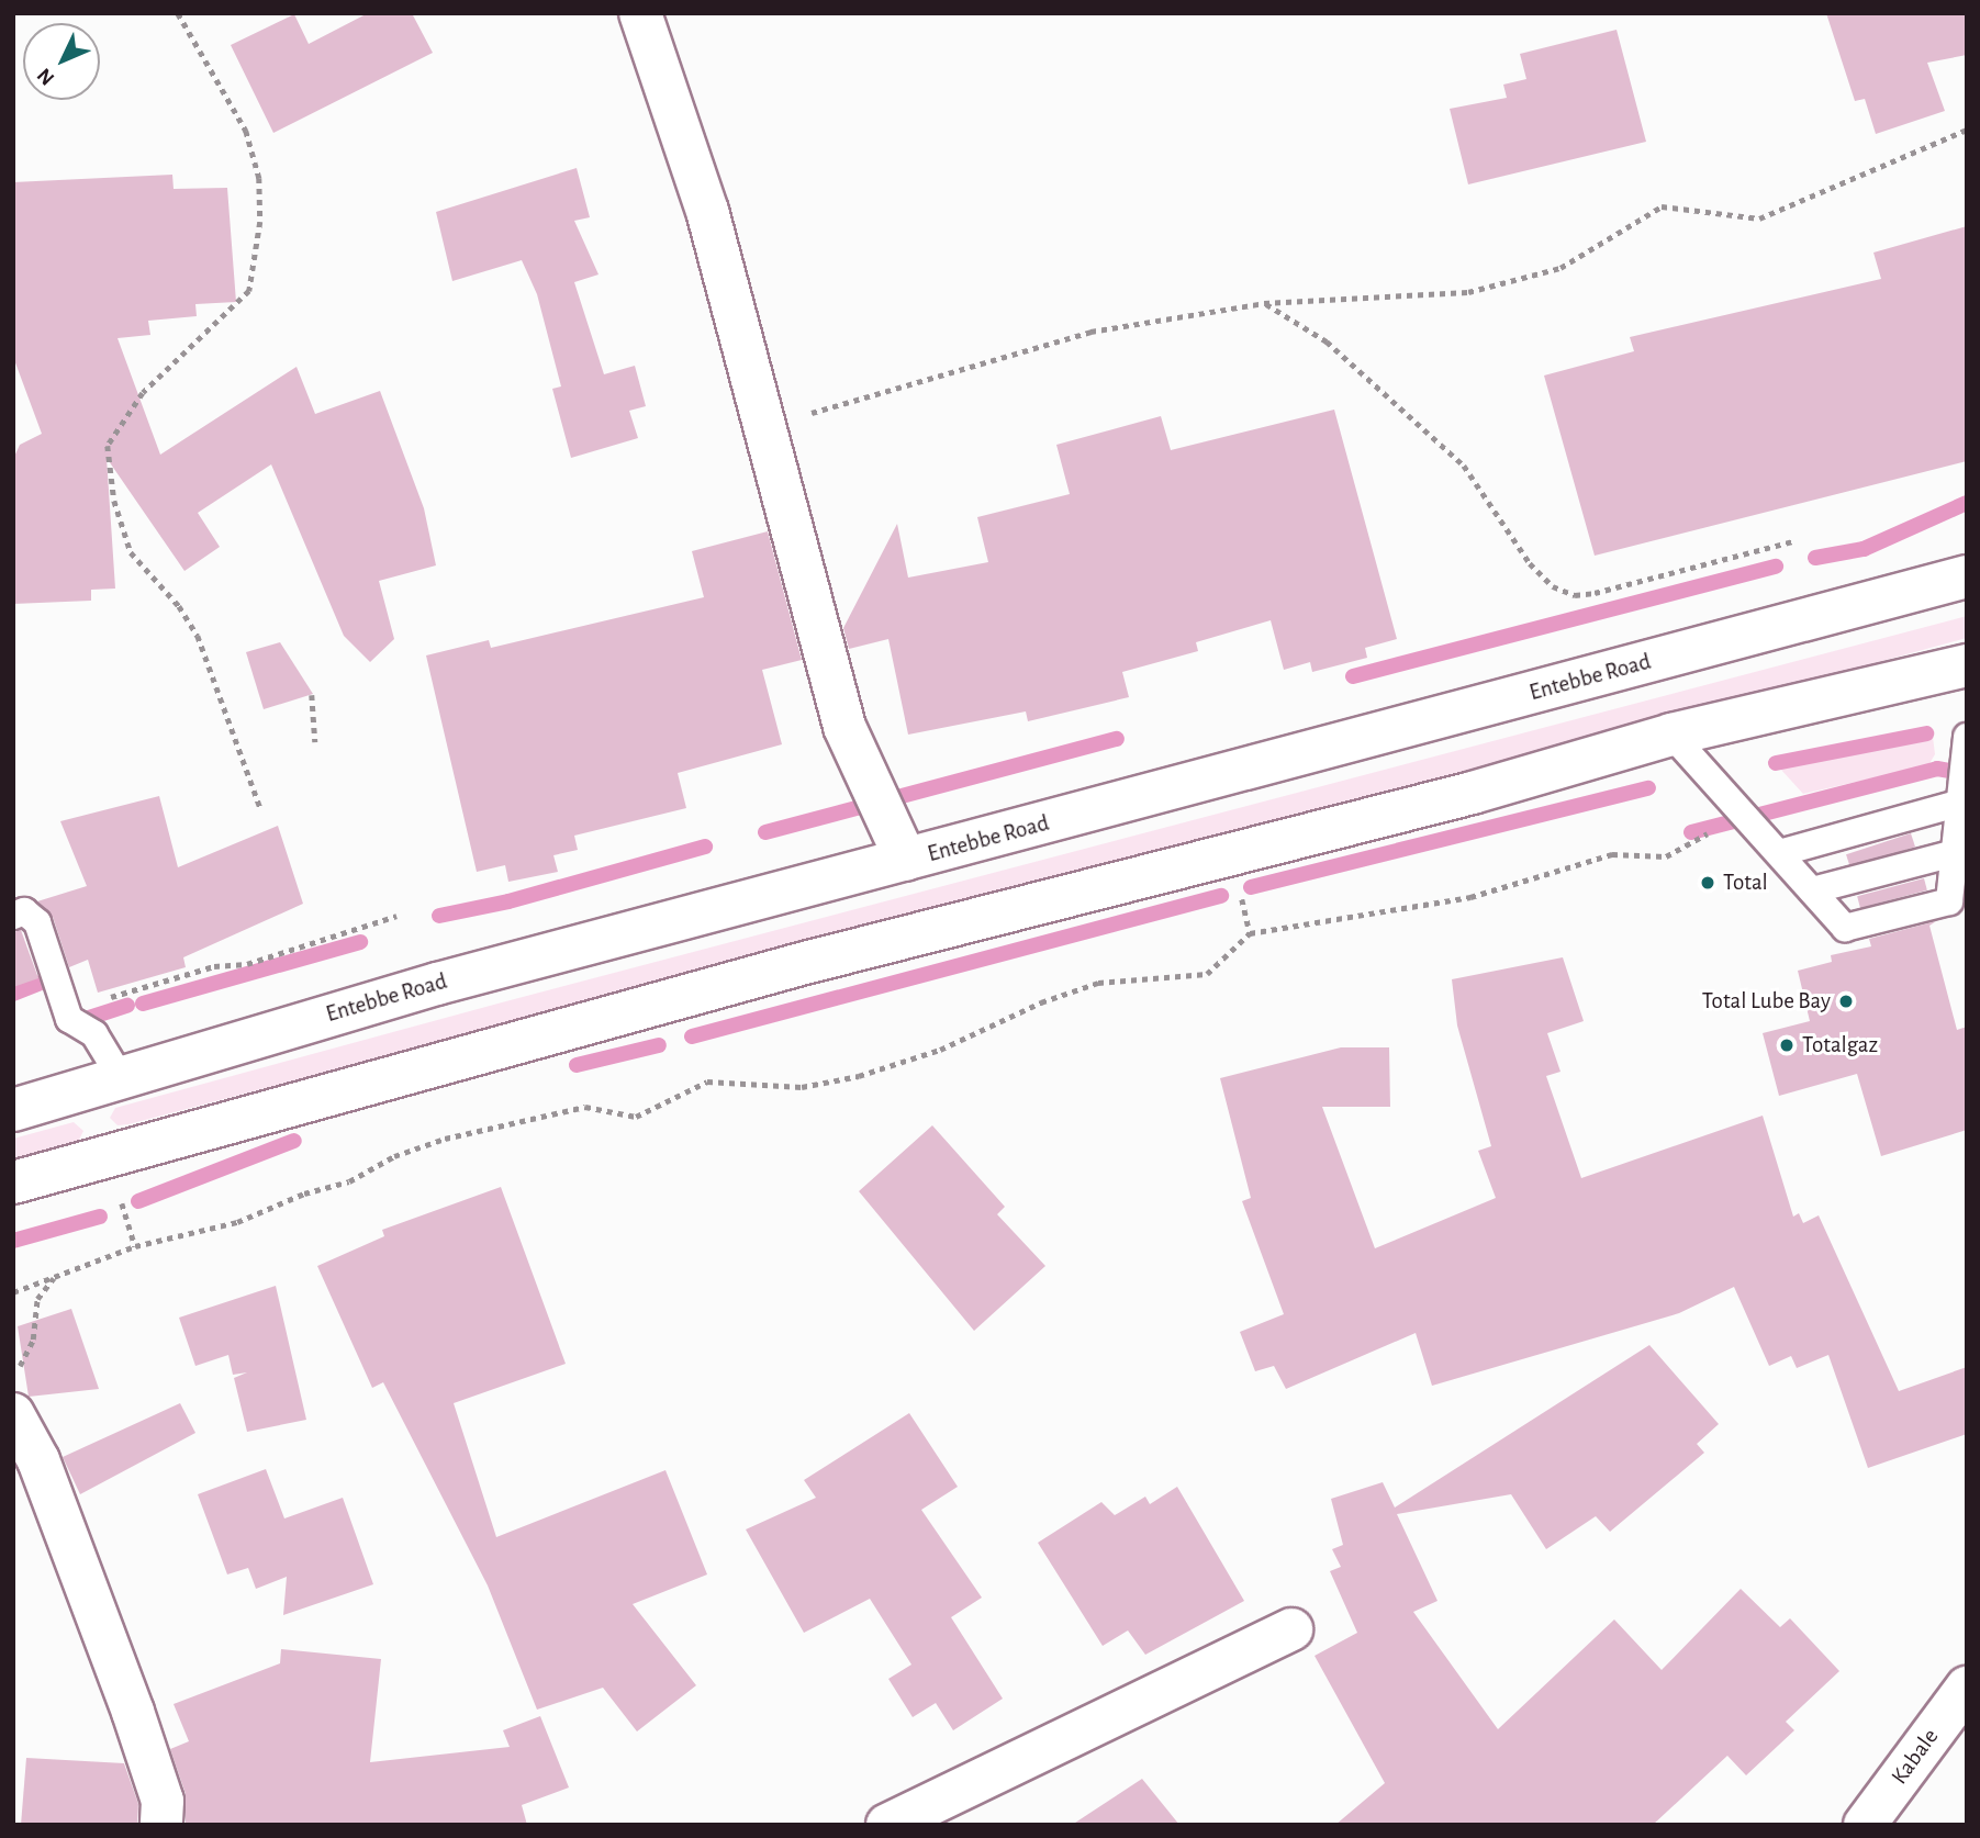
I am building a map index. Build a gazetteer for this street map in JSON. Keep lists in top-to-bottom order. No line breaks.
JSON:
{"streets":{"main road":["Entebbe Road","Kabale"]},"places":["Total","Total Lube Bay","Totalgaz"],"north":"bottom left"}
